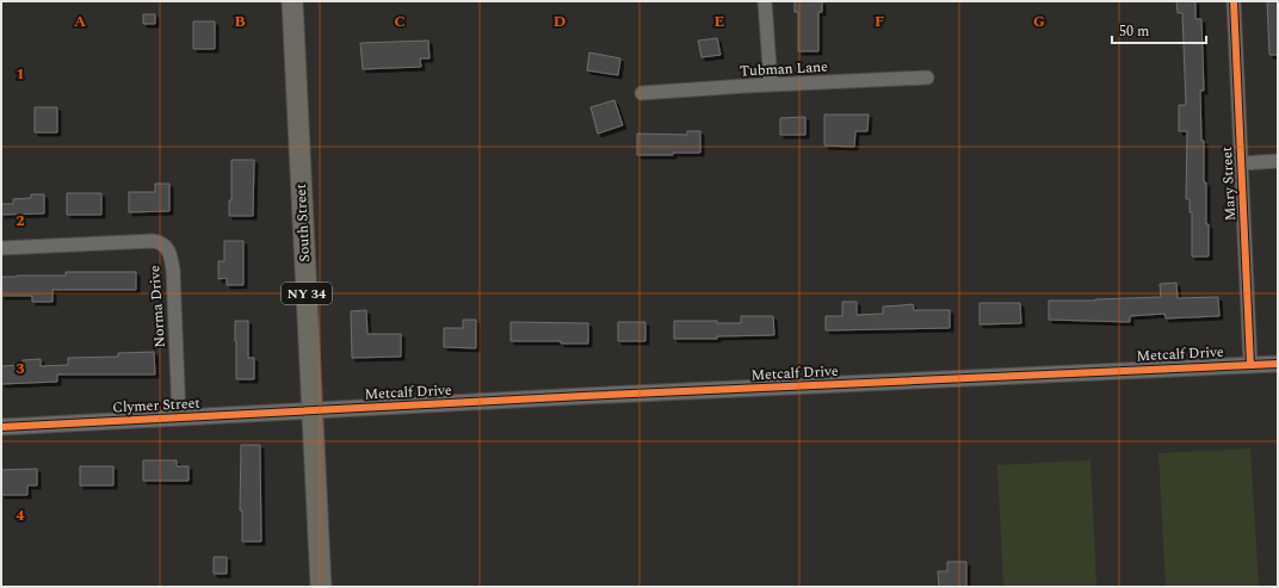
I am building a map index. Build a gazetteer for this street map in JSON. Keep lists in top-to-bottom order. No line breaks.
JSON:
{"streets":{"main road":["South Street","NY 34"],"street":["Tubman Lane","Mary Street","Norma Drive","Metcalf Drive","Clymer Street"]},"crossings":[["Mary Street","Metcalf Drive"],["South Street","Metcalf Drive"],["South Street","Clymer Street"],["Norma Drive","Clymer Street"],["Metcalf Drive","Clymer Street"]],"scale_bar":"50 m","grid":{"columns":["A","B","C","D","E","F","G"],"rows":["1","2","3","4"]}}
